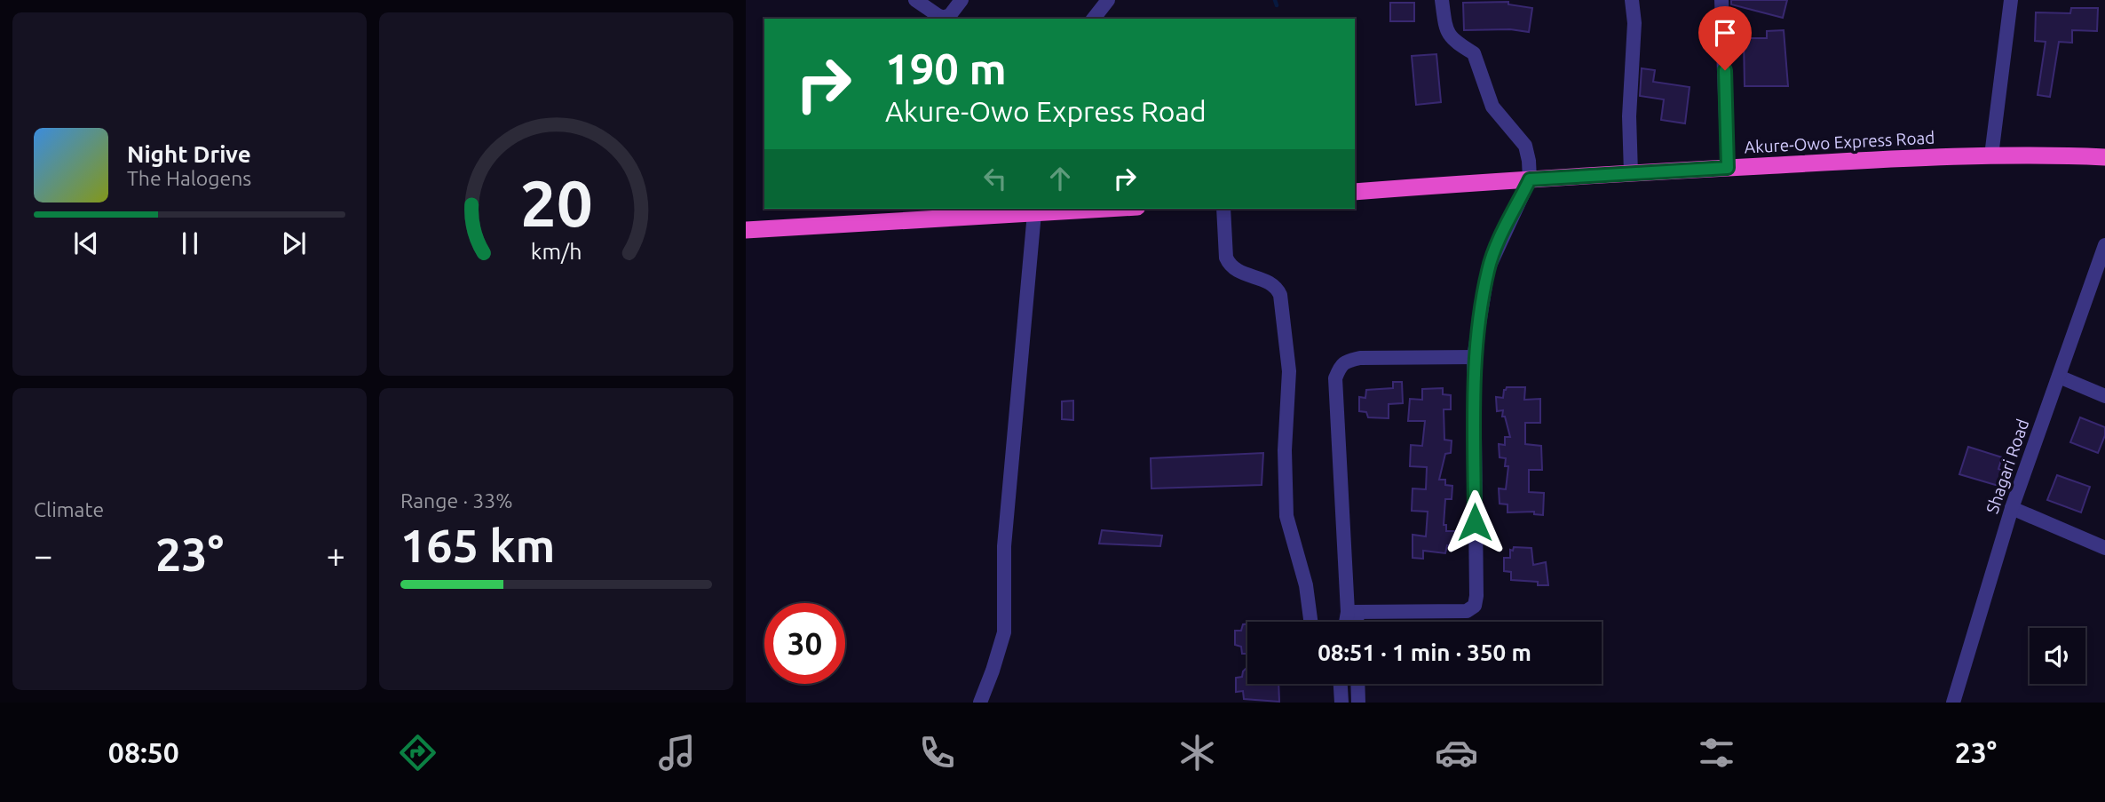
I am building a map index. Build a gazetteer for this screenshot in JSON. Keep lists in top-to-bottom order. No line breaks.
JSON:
{"streets":{"highway":["Akure-Owo Express Road"],"street":["Shagari Road"]},"page":{"turn":["190 m","Akure-Owo Express Road"],"song":["Night Drive","The Halogens"],"tile":["Climate",["Range · 33%","165 km"]],"heat":["−","23°","+"],"limit":"30","trip":"08:51 · 1 min · 350 m","tabs":["08:50","23°"],"gauge":["20","km/h"]}}
